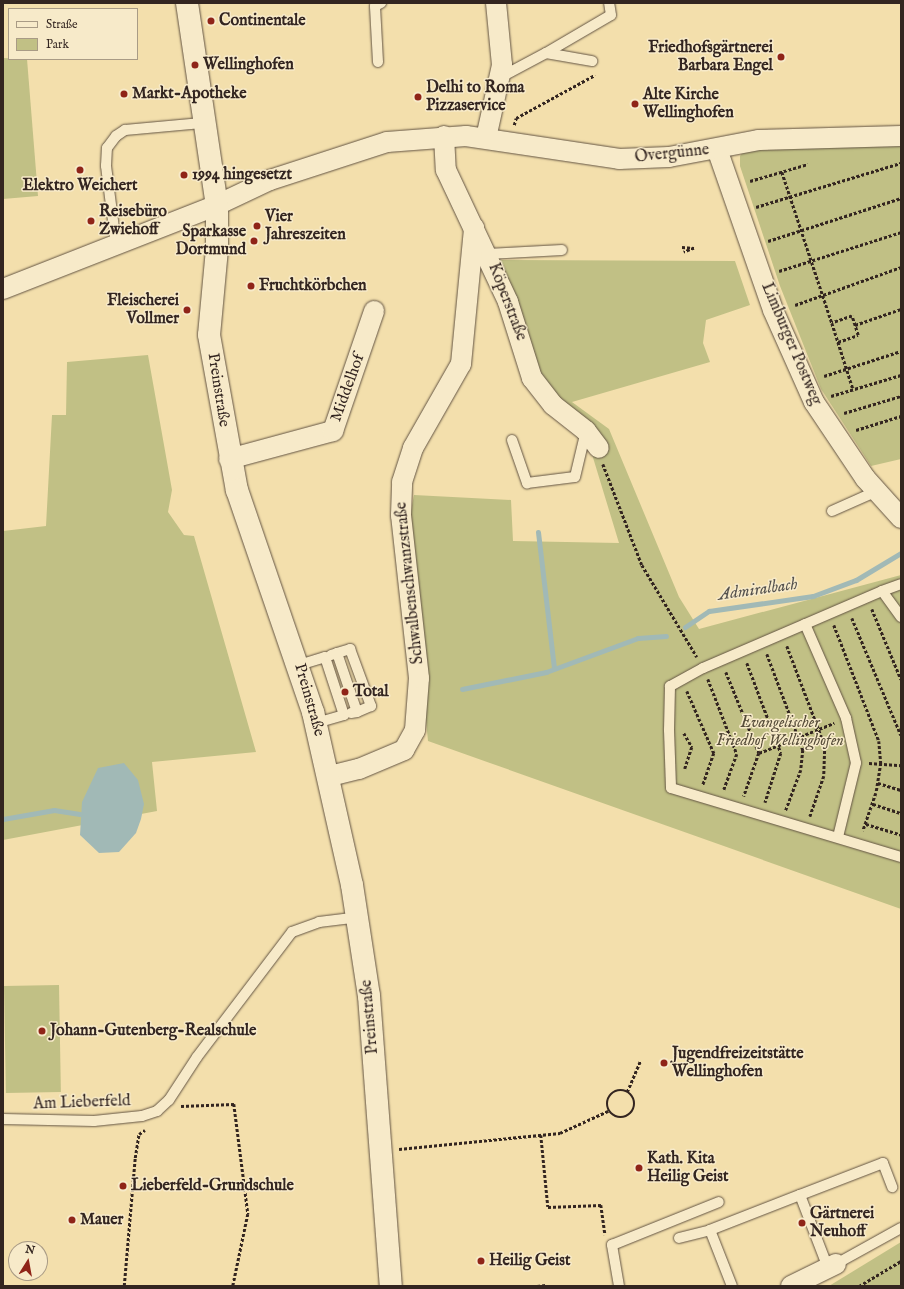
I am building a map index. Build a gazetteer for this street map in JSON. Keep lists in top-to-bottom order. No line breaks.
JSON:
{"streets":{"street":["Overgünne","Köperstraße","Limburger Postweg","Middelhof","Preinstraße","Schwalbenschwanzstraße"],"lane":["Am Lieberfeld"]},"crossings":[["Overgünne","Köperstraße"],["Overgünne","Limburger Postweg"],["Overgünne","Preinstraße"],["Köperstraße","Schwalbenschwanzstraße"],["Middelhof","Preinstraße"],["Preinstraße","Schwalbenschwanzstraße"],["Preinstraße","Am Lieberfeld"]],"water":["Admiralbach"],"parks":["Evangelischer Friedhof Wellinghofen"],"places":["Continentale","Friedhofsgärtnerei Barbara Engel","Wellinghofen","Markt-Apotheke","Delhi to Roma Pizzaservice","Alte Kirche Wellinghofen","Elektro Weichert","1994 hingesetzt","Reisebüro Zwiehoff","Vier Jahreszeiten","Sparkasse Dortmund","Fruchtkörbchen","Fleischerei Vollmer","Total","Johann-Gutenberg-Realschule","Jugendfreizeitstätte Wellinghofen","Kath. Kita Heilig Geist","Lieberfeld-Grundschule","Mauer","Gärtnerei Neuhoff","Heilig Geist"],"legend":["Straße","Park"],"north":"top"}
